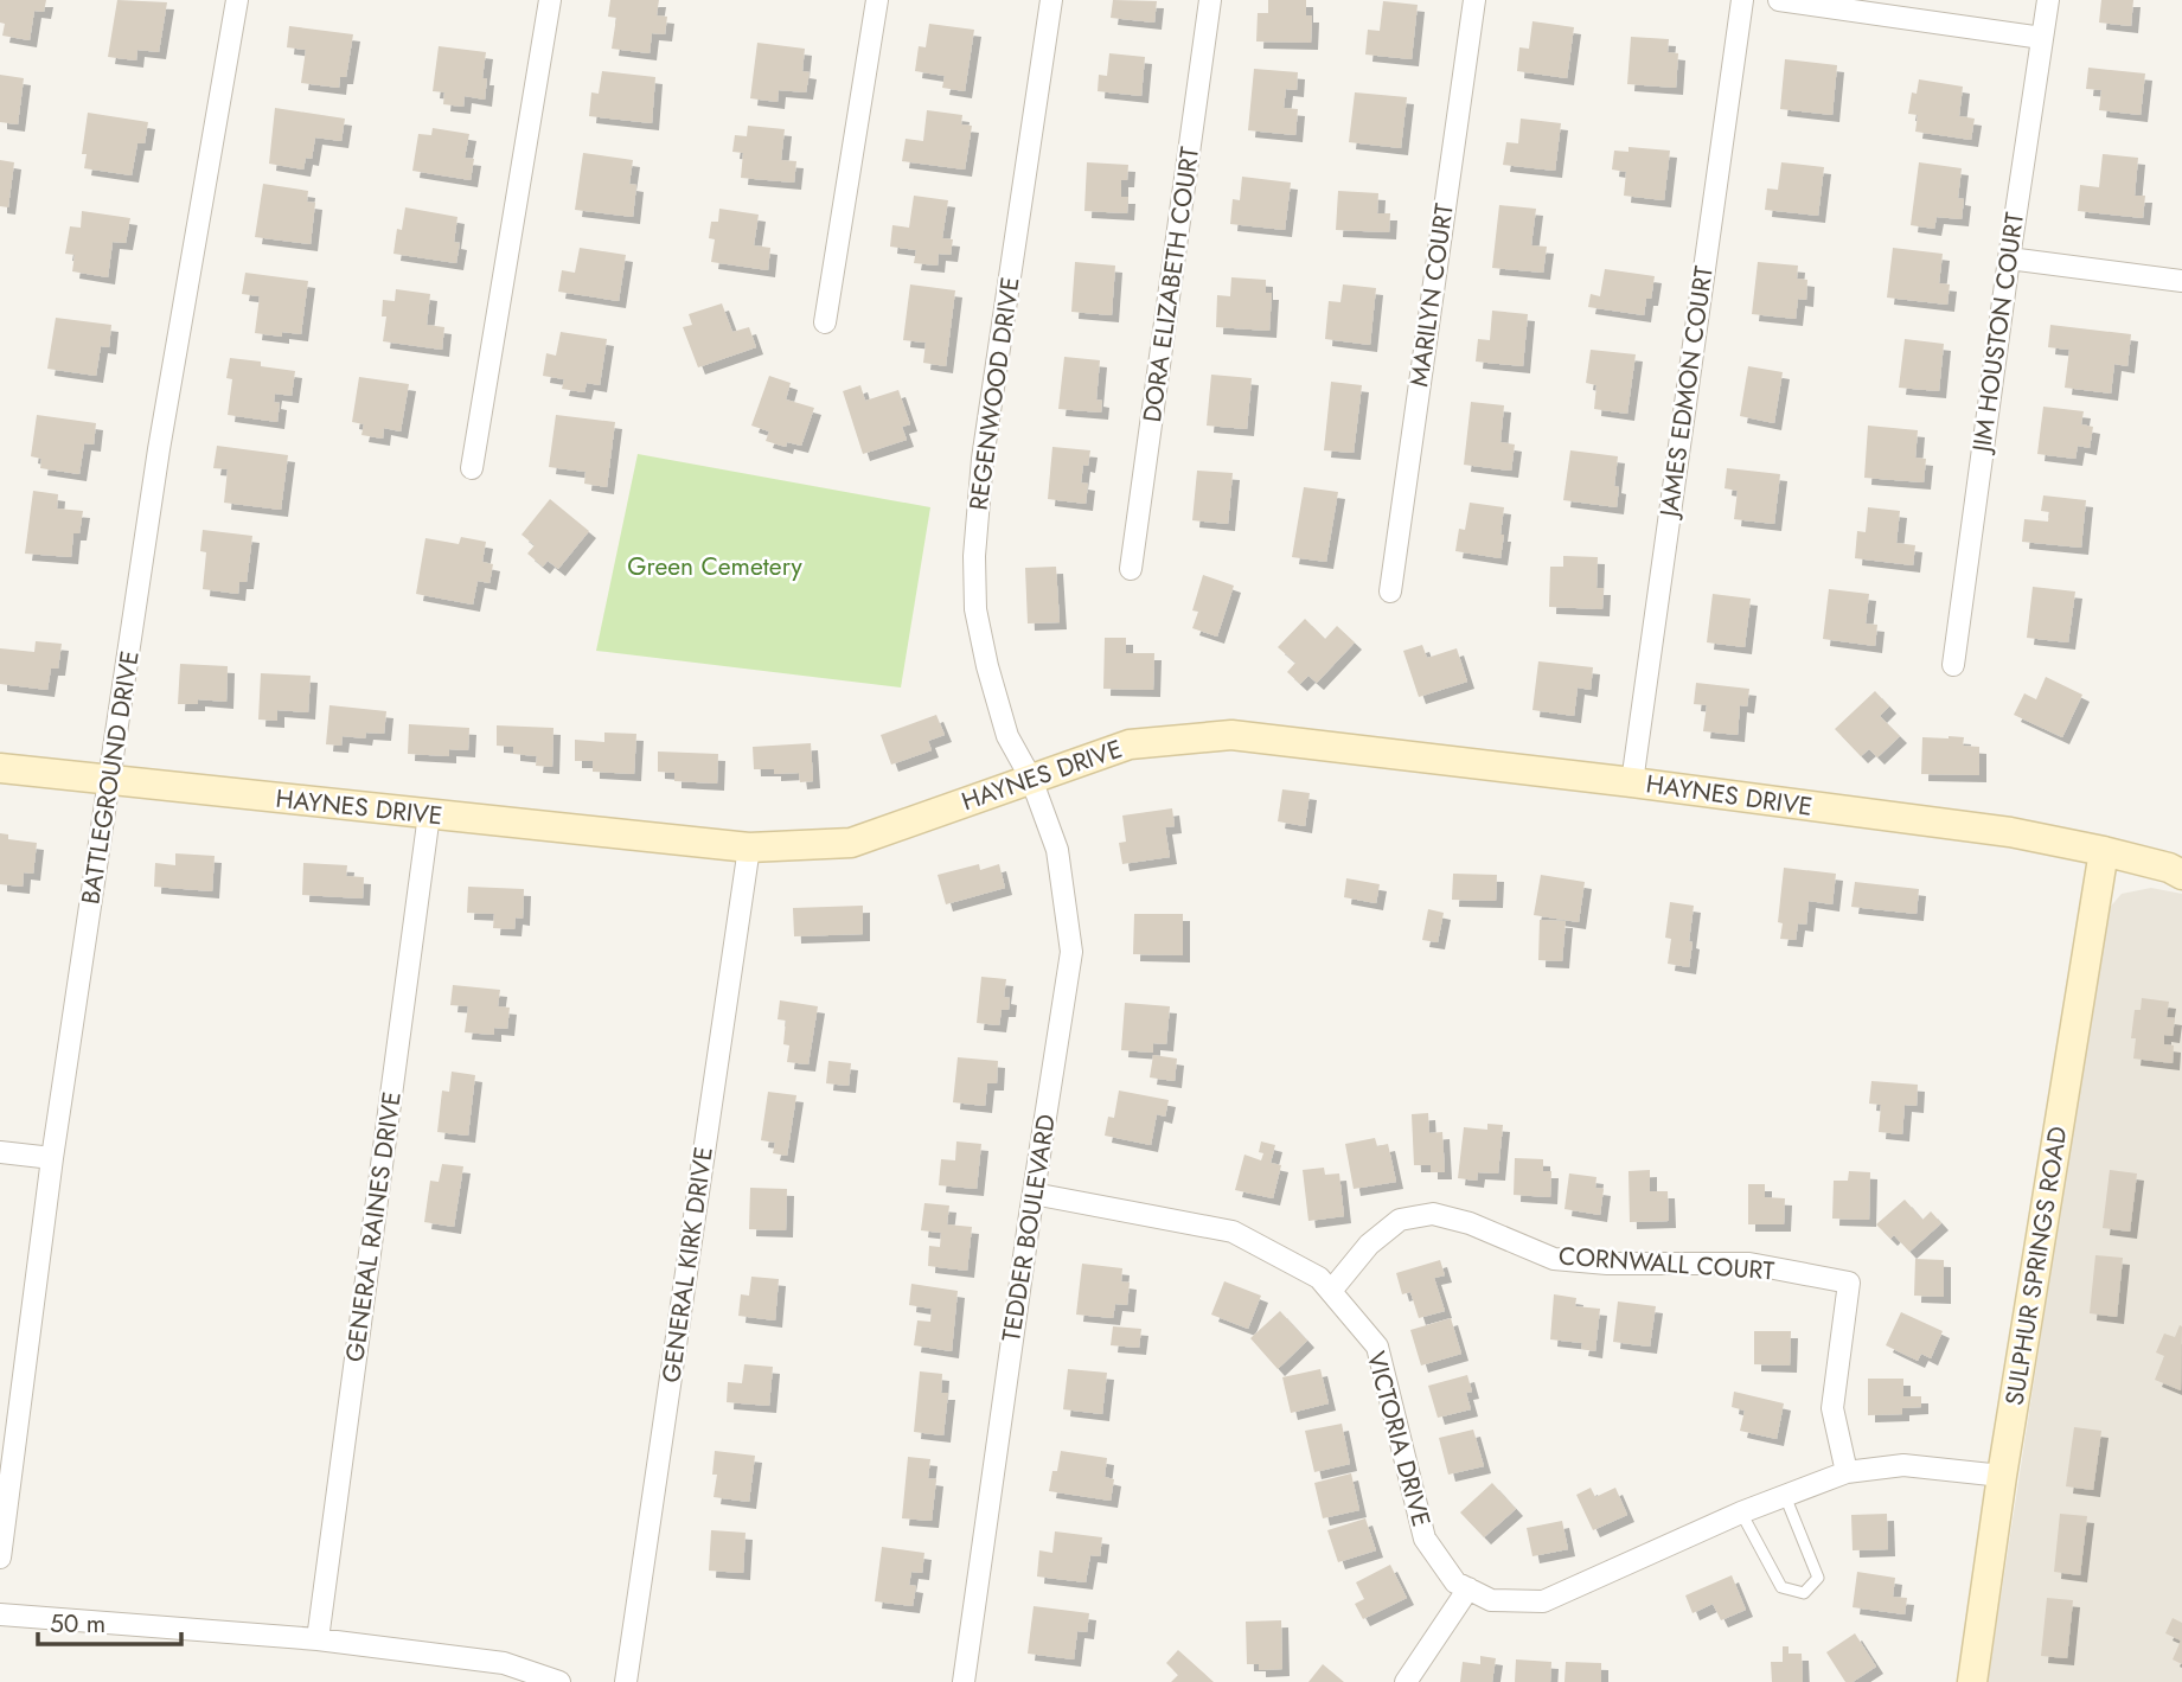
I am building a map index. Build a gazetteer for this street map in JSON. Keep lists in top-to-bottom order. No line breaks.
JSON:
{"streets":{"street":["DORA ELIZABETH COURT","MARILYN COURT","JIM HOUSTON COURT","JAMES EDMON COURT","REGENWOOD DRIVE","HAYNES DRIVE","BATTLEGROUND DRIVE","GENERAL RAINES DRIVE","TEDDER BOULEVARD","CORNWALL COURT","GENERAL KIRK DRIVE","SULPHUR SPRINGS ROAD","VICTORIA DRIVE"]},"crossings":[["JAMES EDMON COURT","HAYNES DRIVE"],["REGENWOOD DRIVE","HAYNES DRIVE"],["REGENWOOD DRIVE","TEDDER BOULEVARD"],["HAYNES DRIVE","BATTLEGROUND DRIVE"],["HAYNES DRIVE","GENERAL RAINES DRIVE"],["HAYNES DRIVE","TEDDER BOULEVARD"],["HAYNES DRIVE","GENERAL KIRK DRIVE"],["HAYNES DRIVE","SULPHUR SPRINGS ROAD"],["TEDDER BOULEVARD","VICTORIA DRIVE"],["CORNWALL COURT","VICTORIA DRIVE"],["SULPHUR SPRINGS ROAD","VICTORIA DRIVE"]],"parks":["Green Cemetery"],"scale_bar":"50 m"}
